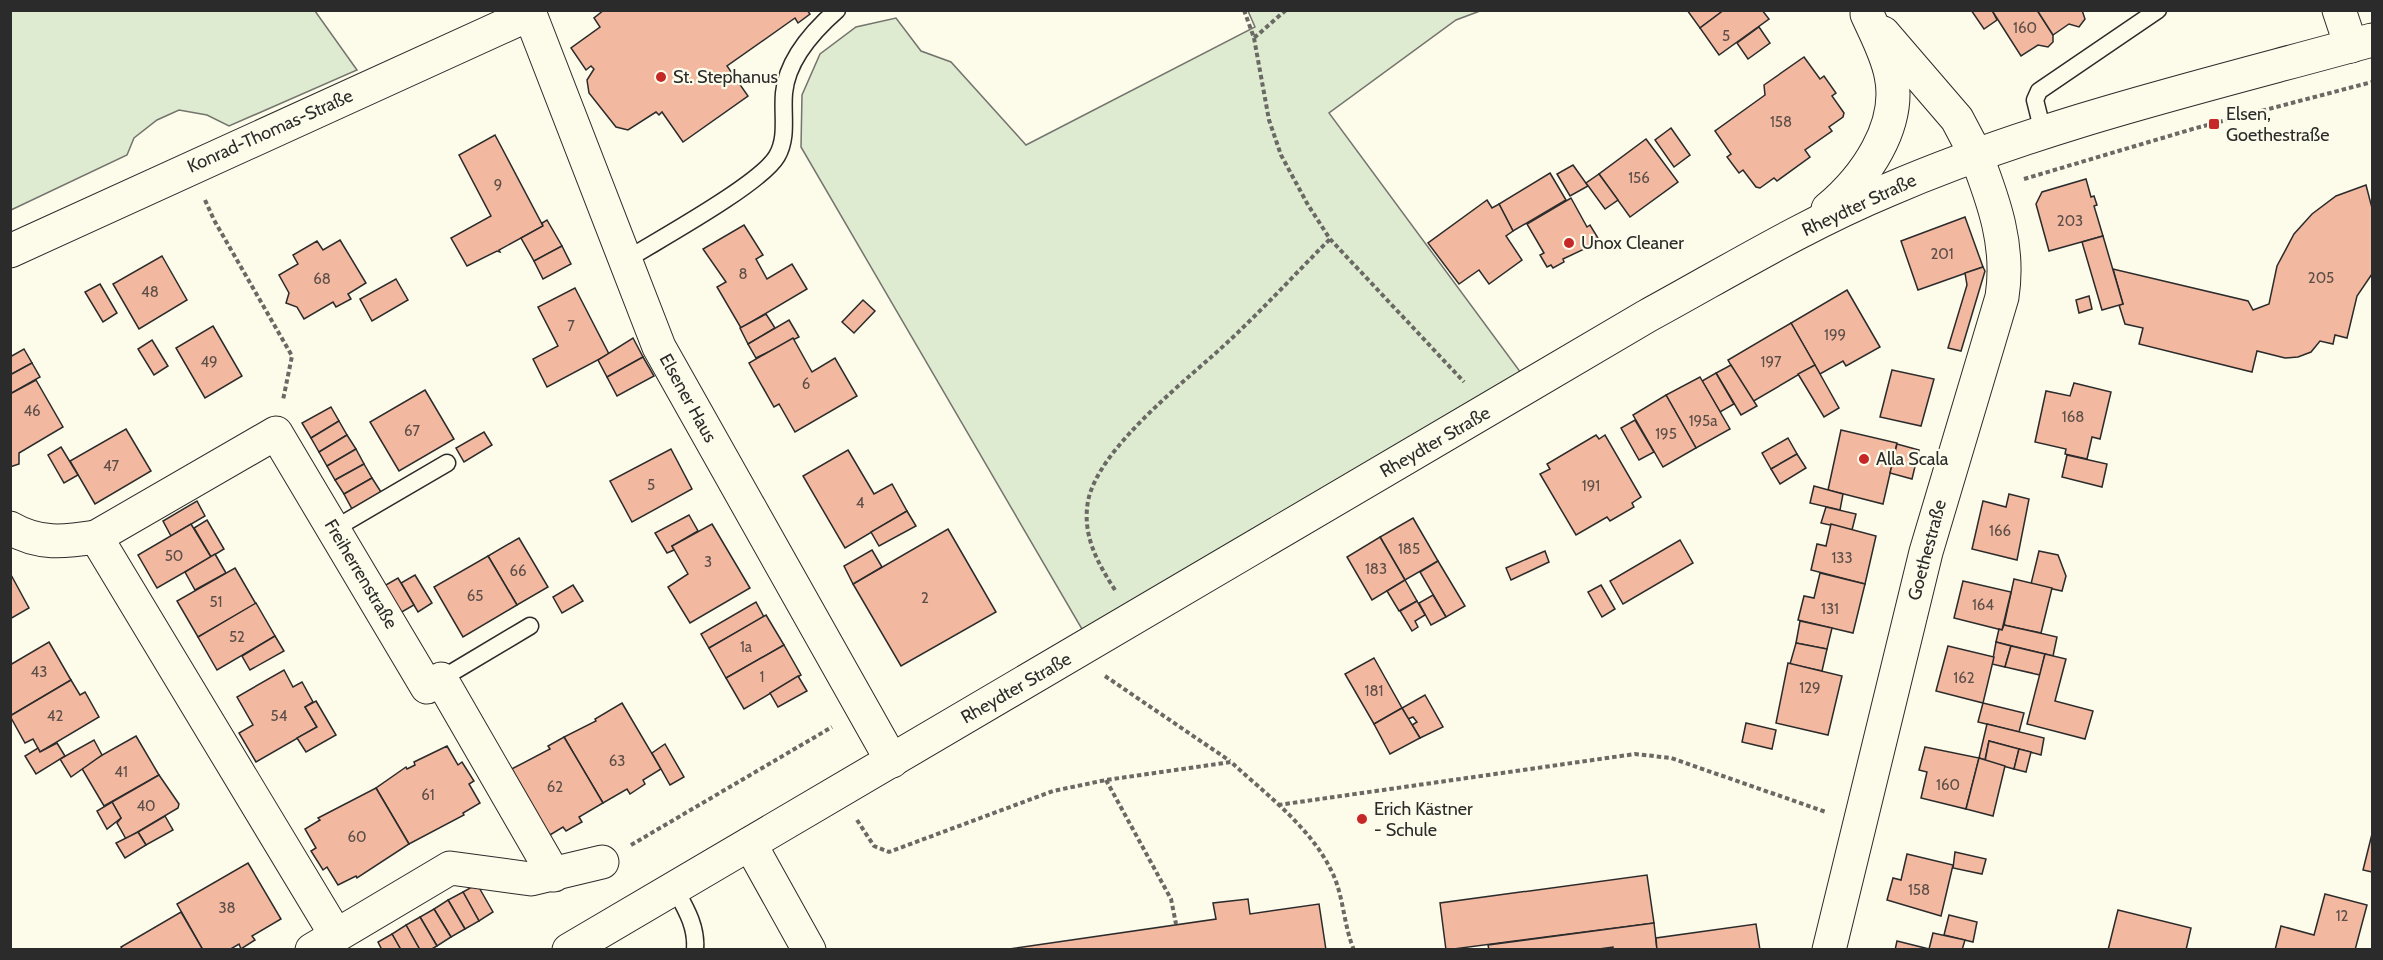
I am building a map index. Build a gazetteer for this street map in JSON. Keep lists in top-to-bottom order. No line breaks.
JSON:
{"streets":{"street":["Konrad-Thomas-Straße","Rheydter Straße","Elsener Haus","Goethestraße","Freiherrenstraße"]},"crossings":[["Konrad-Thomas-Straße","Elsener Haus"],["Rheydter Straße","Elsener Haus"],["Rheydter Straße","Goethestraße"]],"places":{"other":["St. Stephanus","Unox Cleaner","Alla Scala","Erich Kästner - Schule"],"transit":["Elsen, Goethestraße"]},"house_numbers":["160","5","158","156","9","203","201","8","205","68","48","7","199","49","197","6","46","168","195a","67","195","47","5","191","4","166","185","50","133","3","183","66","65","2","51","164","131","52","1a","43","1","162","129","181","42","54","63","41","160","62","61","40","60","158","38","12"]}
